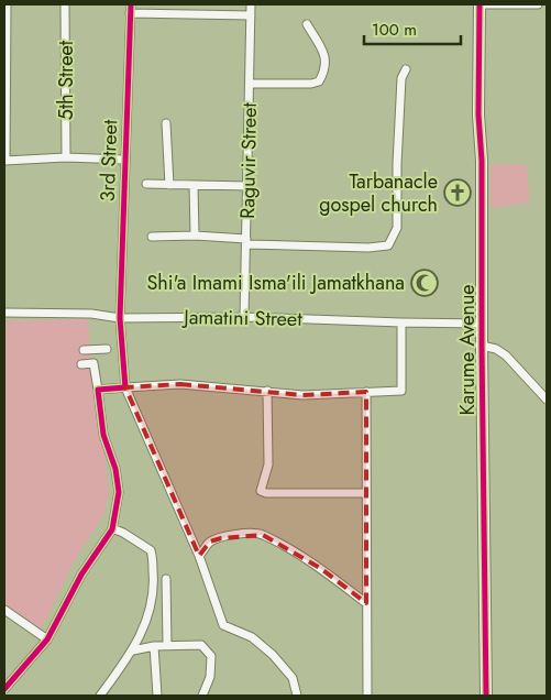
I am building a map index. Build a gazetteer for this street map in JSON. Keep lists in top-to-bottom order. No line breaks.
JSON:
{"streets":{"main road":["Karume Avenue"],"street":["5th Street","3rd Street","Raguvir Street","Jamatini Street"]},"crossings":[["3rd Street","Jamatini Street"],["Raguvir Street","Jamatini Street"],["Jamatini Street","Karume Avenue"]],"places":{"church":["Tarbanacle gospel church"],"mosque":["Shi'a Imami Isma'ili Jamatkhana"]},"scale_bar":"100 m"}
